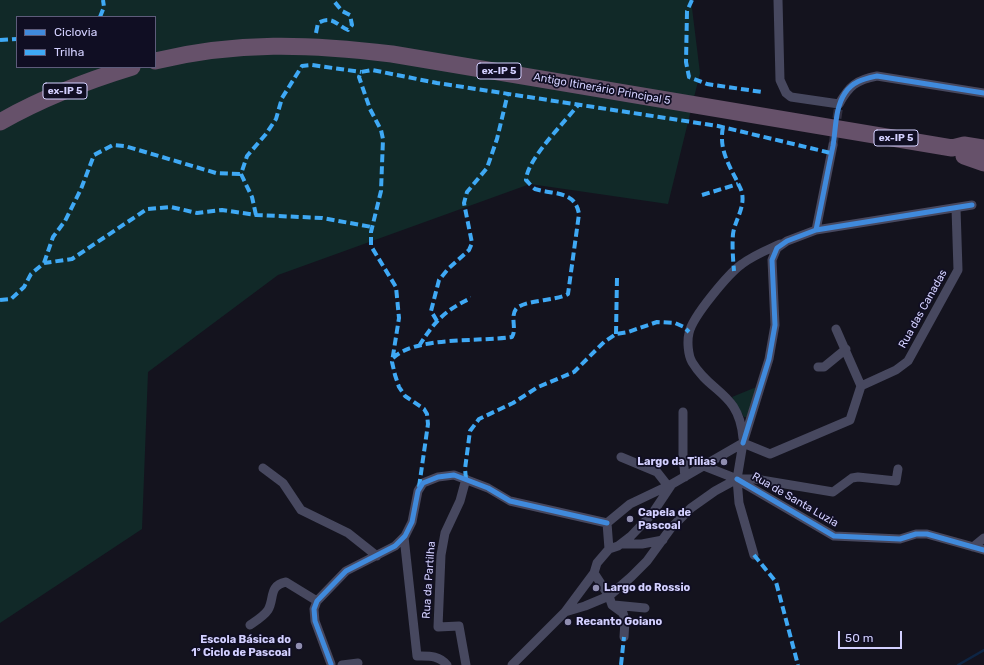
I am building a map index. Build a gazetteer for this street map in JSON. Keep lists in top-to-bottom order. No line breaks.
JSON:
{"streets":{"highway":["ex-IP 5","Antigo Itinerário Principal 5"],"street":["Rua das Canadas","Rua de Santa Luzia","Rua da Partilha"]},"places":["Largo da Tilias","Capela de Pascoal","Largo do Rossio","Recanto Goiano","Escola Básica do 1º Ciclo de Pascoal"],"legend":["Ciclovia","Trilha"],"scale_bar":"50 m"}
